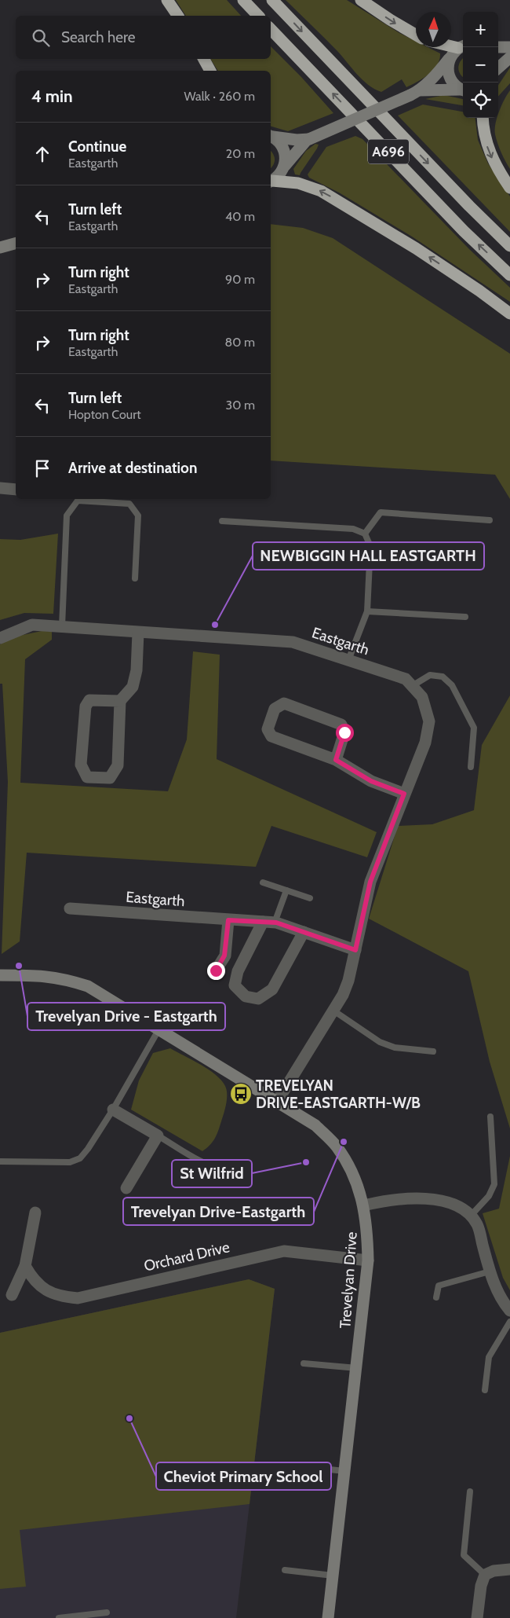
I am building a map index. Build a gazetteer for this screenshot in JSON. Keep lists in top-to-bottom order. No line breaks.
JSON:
{"streets":{"highway":["A696"],"street":["Eastgarth","Orchard Drive","Trevelyan Drive"]},"crossings":[["Eastgarth","Trevelyan Drive"],["Orchard Drive","Trevelyan Drive"]],"places":{"other":["NEWBIGGIN HALL EASTGARTH","Trevelyan Drive - Eastgarth","Trevelyan Drive-Eastgarth","St Wilfrid","Cheviot Primary School"],"bus stop":["TREVELYAN DRIVE-EASTGARTH-W/B"]},"north":"top","page":{"map_buttons":["+","−"],"search":"Search here","heading":["4 min","Walk · 260 m"],"list":[["Continue","Eastgarth","20 m"],["Turn left","Eastgarth","40 m"],["Turn right","Eastgarth","90 m"],["Turn right","Eastgarth","80 m"],["Turn left","Hopton Court","30 m"],"Arrive at destination"]}}
